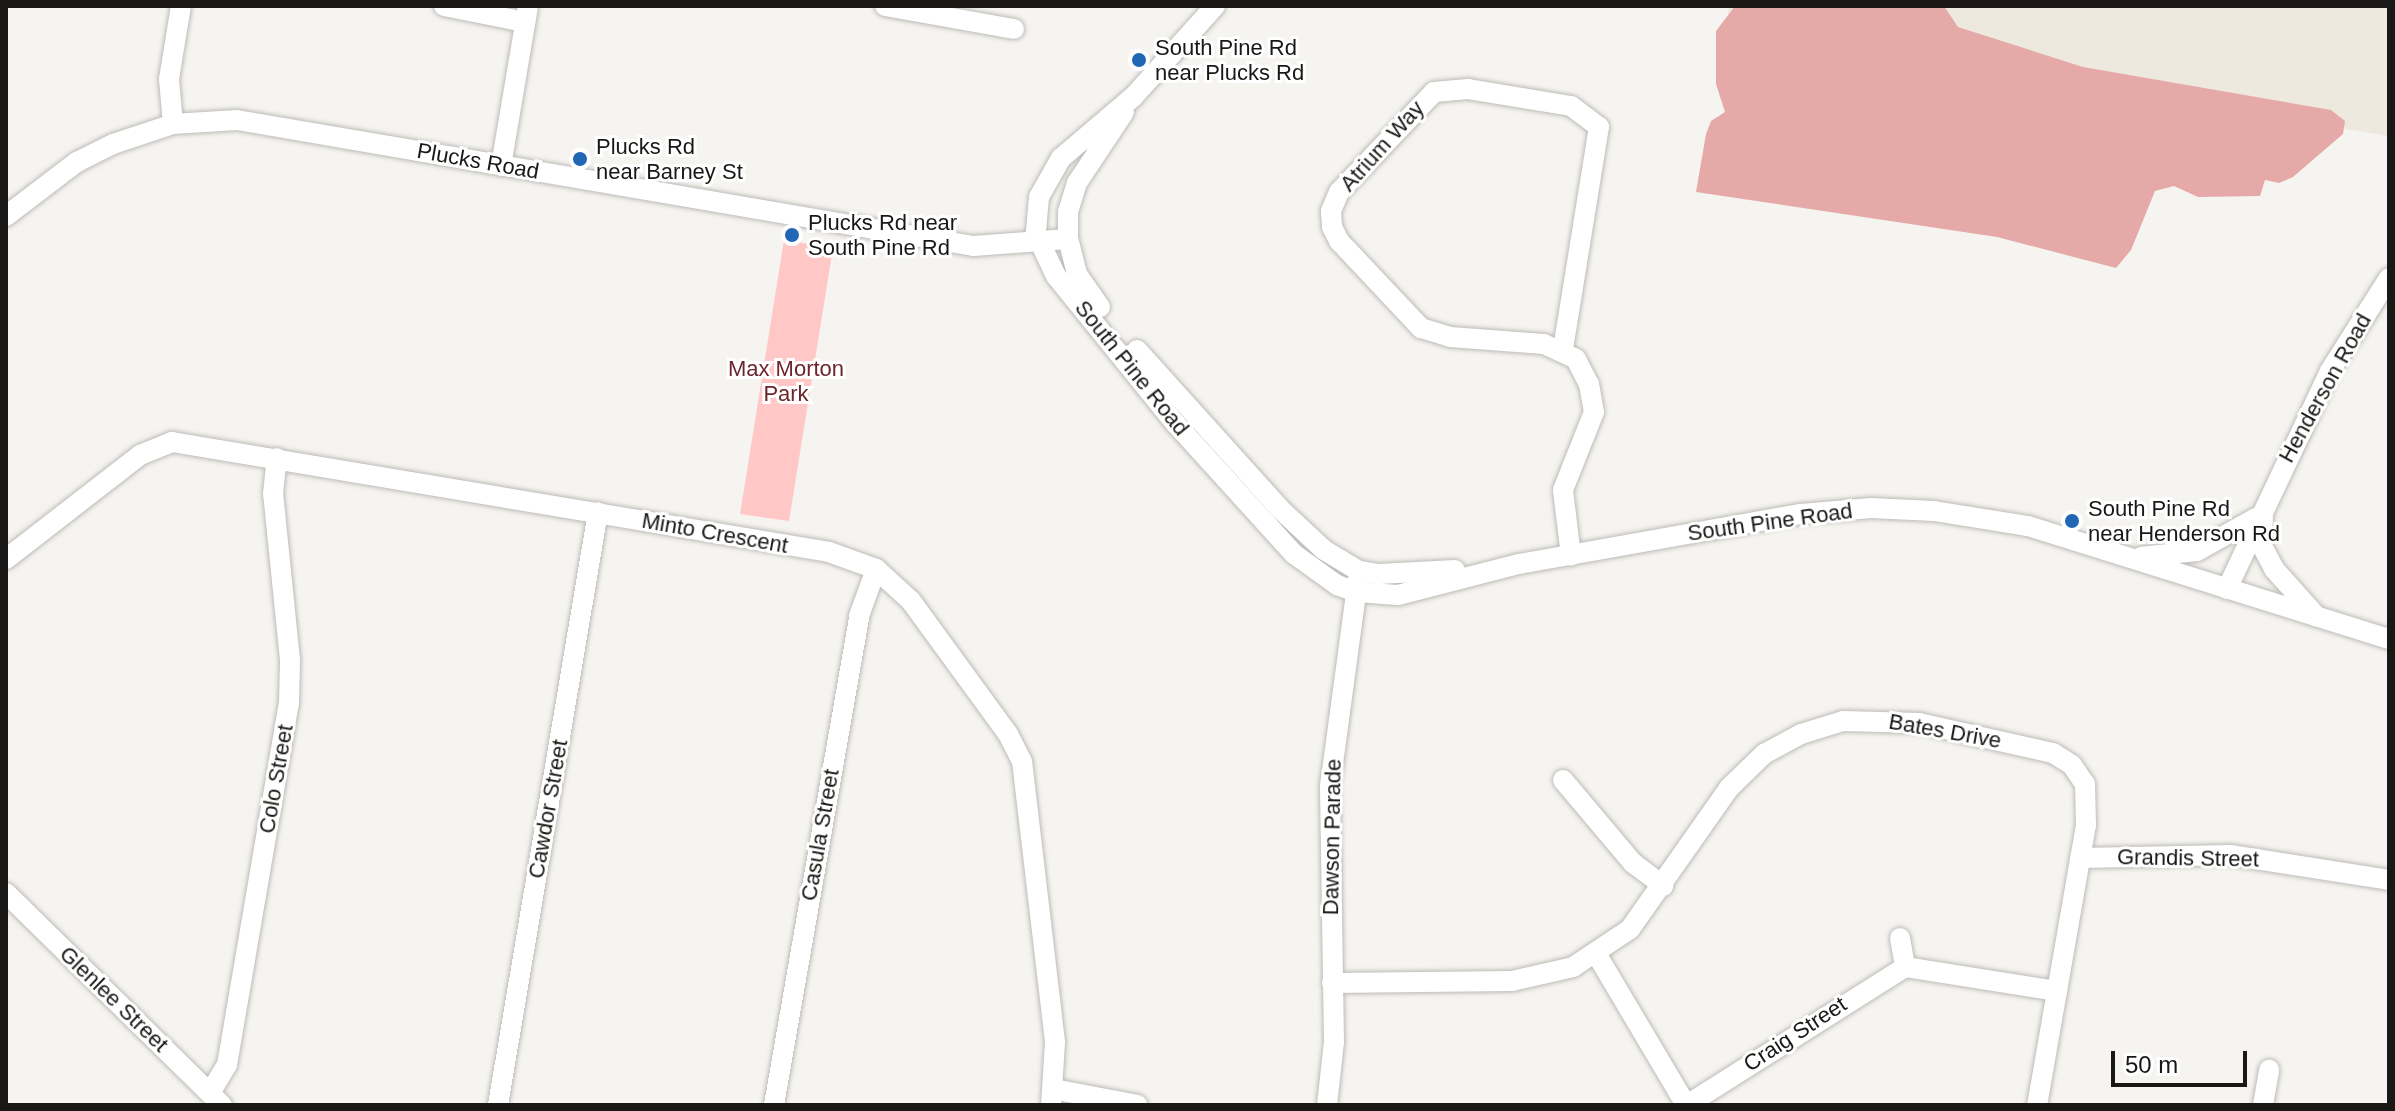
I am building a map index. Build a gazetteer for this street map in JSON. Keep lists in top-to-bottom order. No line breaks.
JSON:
{"streets":{"street":["Atrium Way","Plucks Road","South Pine Road","Henderson Road","Minto Crescent","Bates Drive","Colo Street","Cawdor Street","Casula Street","Dawson Parade","Grandis Street","Glenlee Street","Craig Street"]},"crossings":[["Plucks Road","South Pine Road"],["South Pine Road","Henderson Road"],["South Pine Road","Dawson Parade"],["Minto Crescent","Colo Street"],["Minto Crescent","Cawdor Street"],["Minto Crescent","Casula Street"],["Bates Drive","Dawson Parade"],["Bates Drive","Grandis Street"],["Colo Street","Glenlee Street"]],"parks":["Max Morton Park"],"places":["South Pine Rd near Plucks Rd","Plucks Rd near Barney St","Plucks Rd near South Pine Rd","South Pine Rd near Henderson Rd"],"scale_bar":"50 m"}
